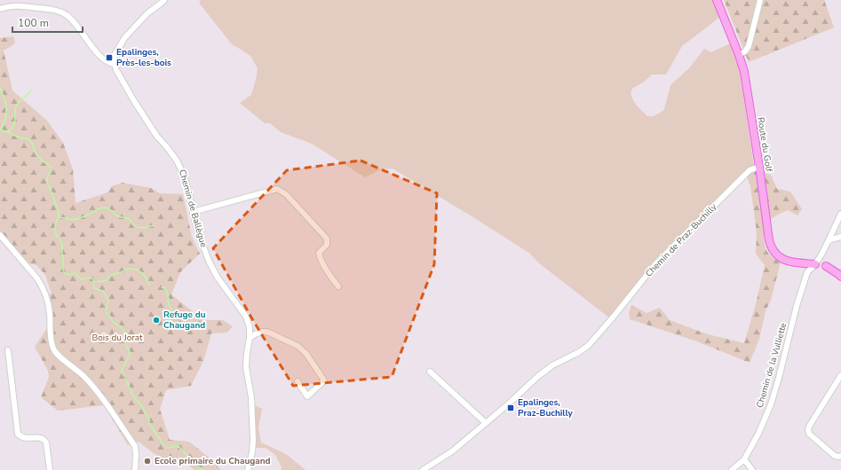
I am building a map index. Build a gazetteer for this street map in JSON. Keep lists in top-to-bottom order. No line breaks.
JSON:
{"streets":{"main road":["Route du Golf"],"street":["Chemin de Ballègue","Chemin de Praz-Buchilly","Chemin de la Vulliette"]},"crossings":[["Route du Golf","Chemin de Praz-Buchilly"],["Route du Golf","Chemin de la Vulliette"]],"parks":["Bois du Jorat"],"places":{"transit":["Epalinges, Près-les-bois","Epalinges, Praz-Buchilly"],"other":["Refuge du Chaugand","Ecole primaire du Chaugand"]},"scale_bar":"100 m"}
